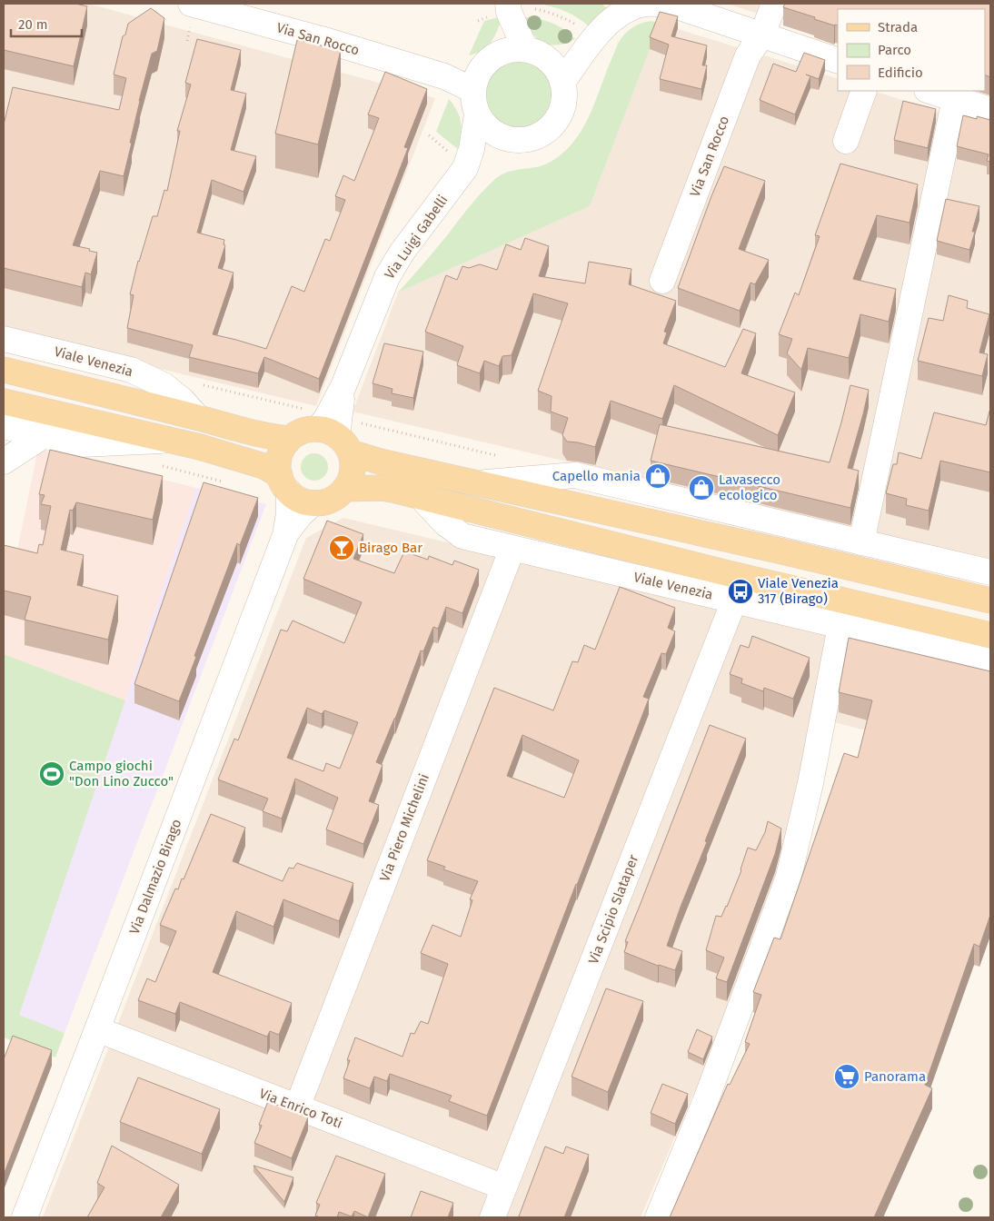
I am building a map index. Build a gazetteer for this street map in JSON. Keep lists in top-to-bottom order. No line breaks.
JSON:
{"streets":{"main road":["Viale Venezia"],"street":["Via San Rocco","Via Luigi Gabelli","Via Piero Michelini","Via Dalmazio Birago","Via Scipio Slataper","Via Enrico Toti"]},"crossings":[["Via San Rocco","Via Luigi Gabelli"],["Via Luigi Gabelli","Viale Venezia"],["Via Luigi Gabelli","Via Dalmazio Birago"],["Viale Venezia","Via Piero Michelini"],["Viale Venezia","Via Dalmazio Birago"],["Viale Venezia","Via Scipio Slataper"],["Via Piero Michelini","Via Enrico Toti"],["Via Dalmazio Birago","Via Enrico Toti"],["Via Scipio Slataper","Via Enrico Toti"]],"places":{"shop":["Capello mania","Lavasecco ecologico"],"bar":["Birago Bar"],"bus stop":["Viale Venezia 317 (Birago)"],"sports":["Campo giochi \"Don Lino Zucco\""],"supermarket":["Panorama"]},"legend":["Strada","Parco","Edificio"],"scale_bar":"20 m"}
